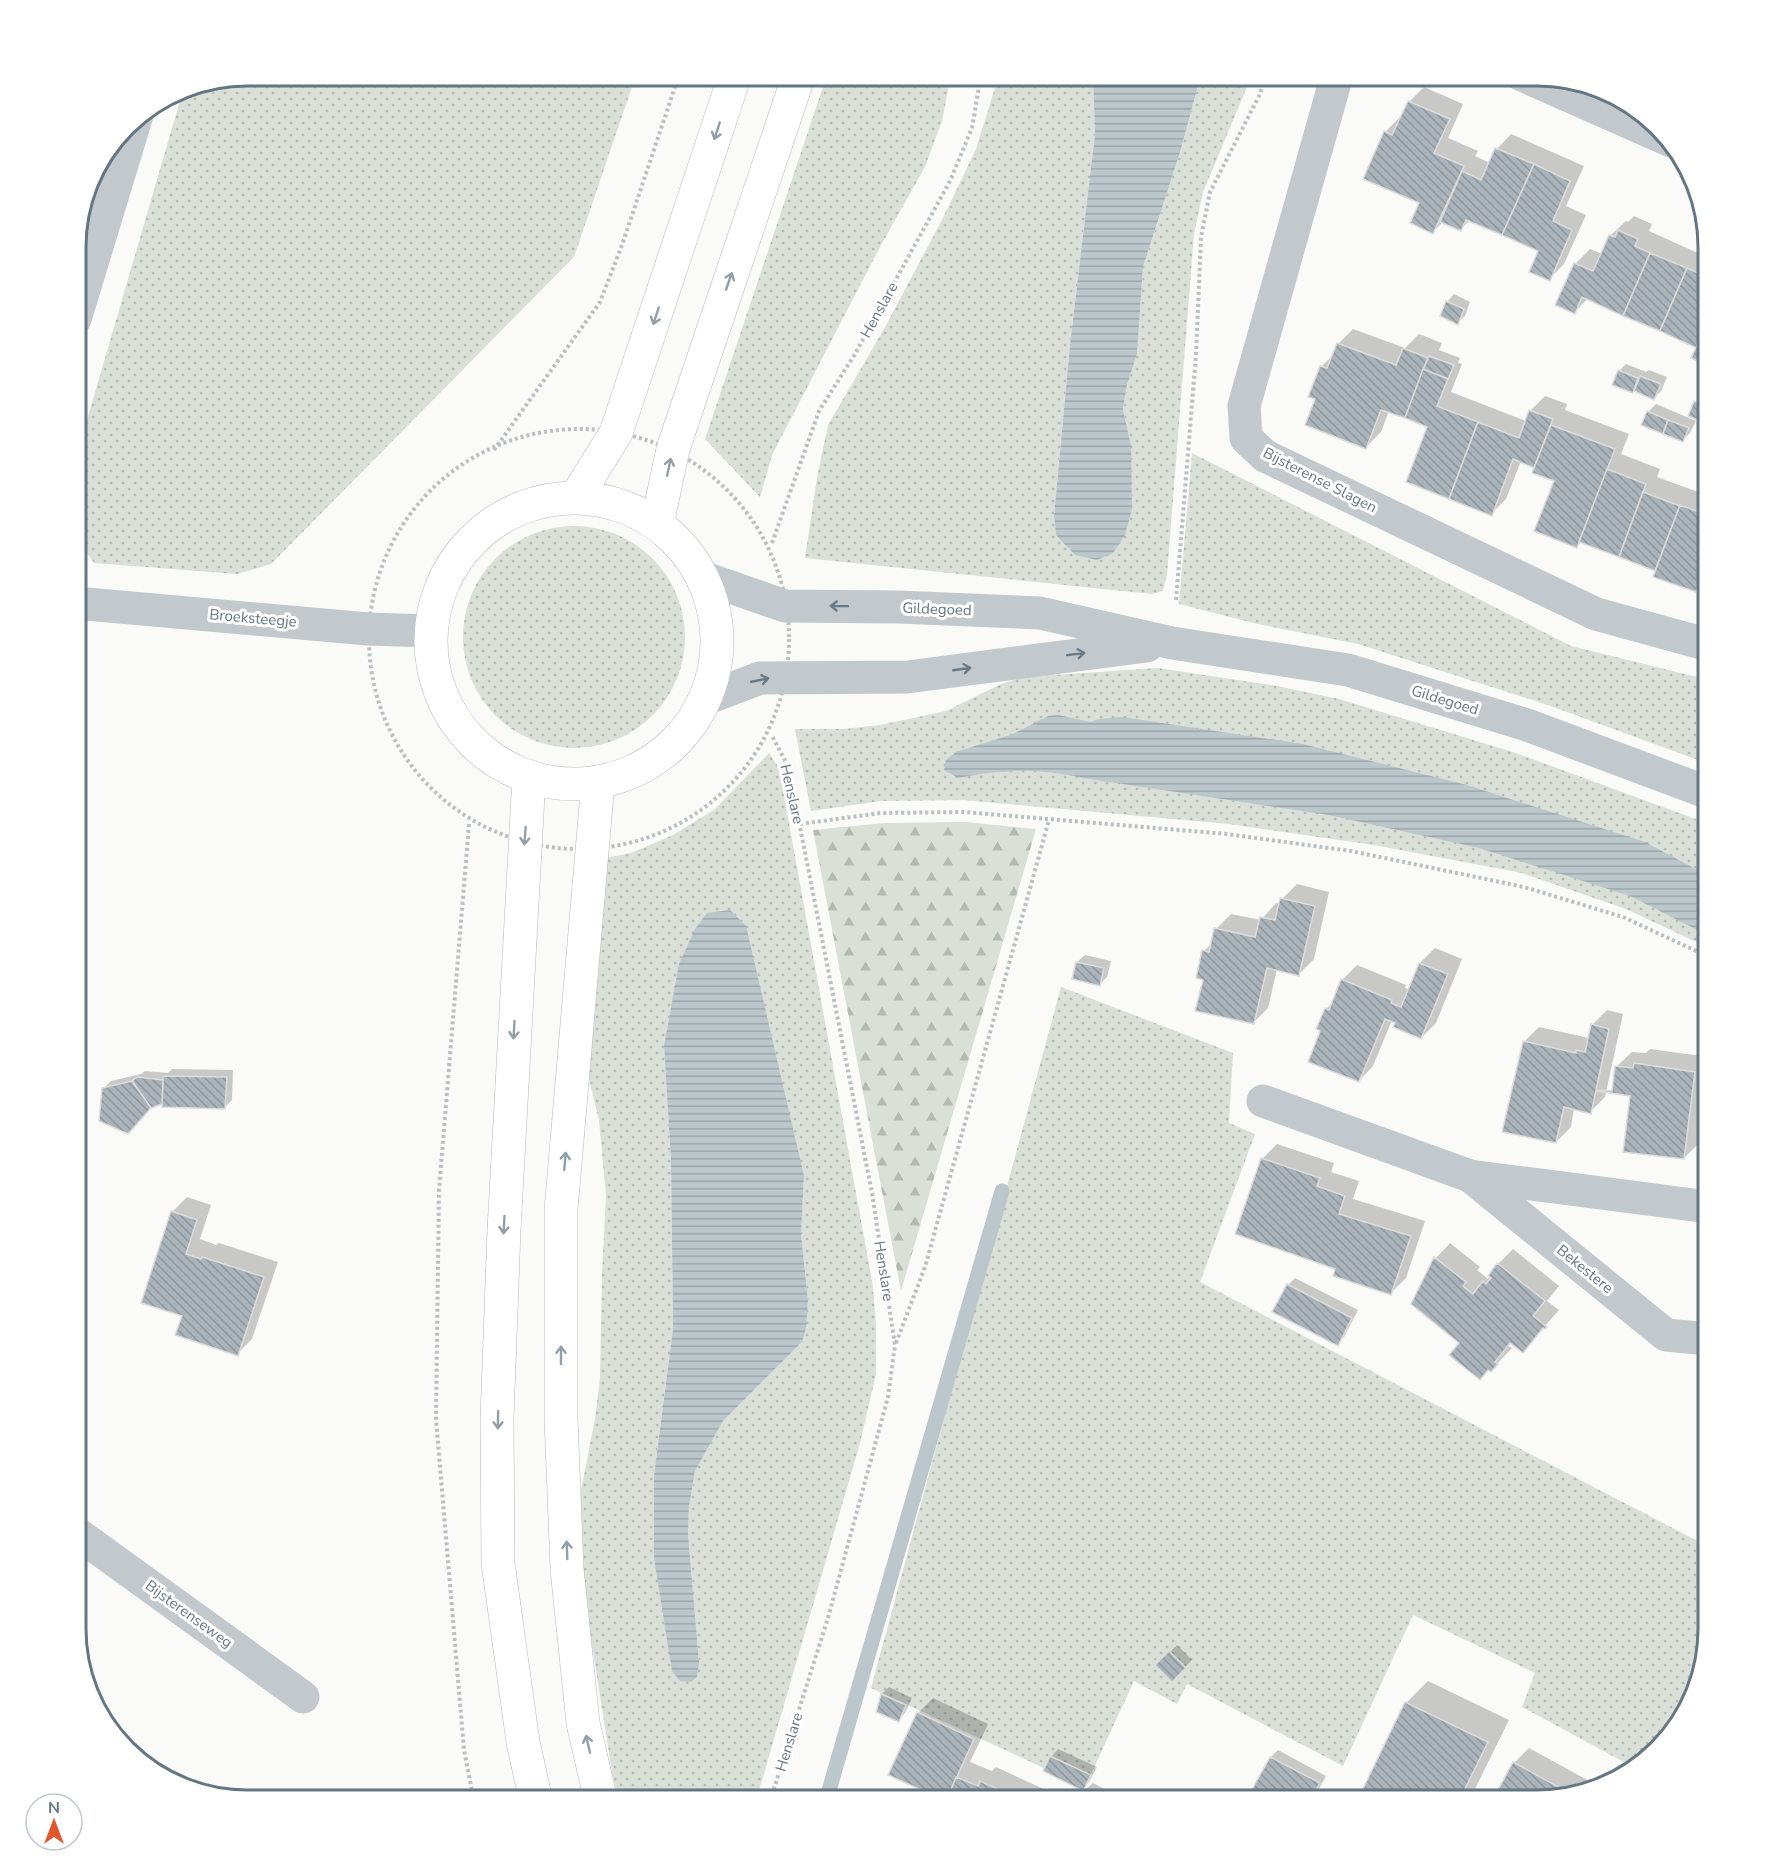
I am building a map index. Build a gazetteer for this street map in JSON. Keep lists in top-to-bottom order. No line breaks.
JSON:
{"streets":{"street":["Bijsterense Slagen","Gildegoed","Broeksteegje","Bekestere","Bijsterenseweg"],"path":["Henslare"]},"north":"top"}
